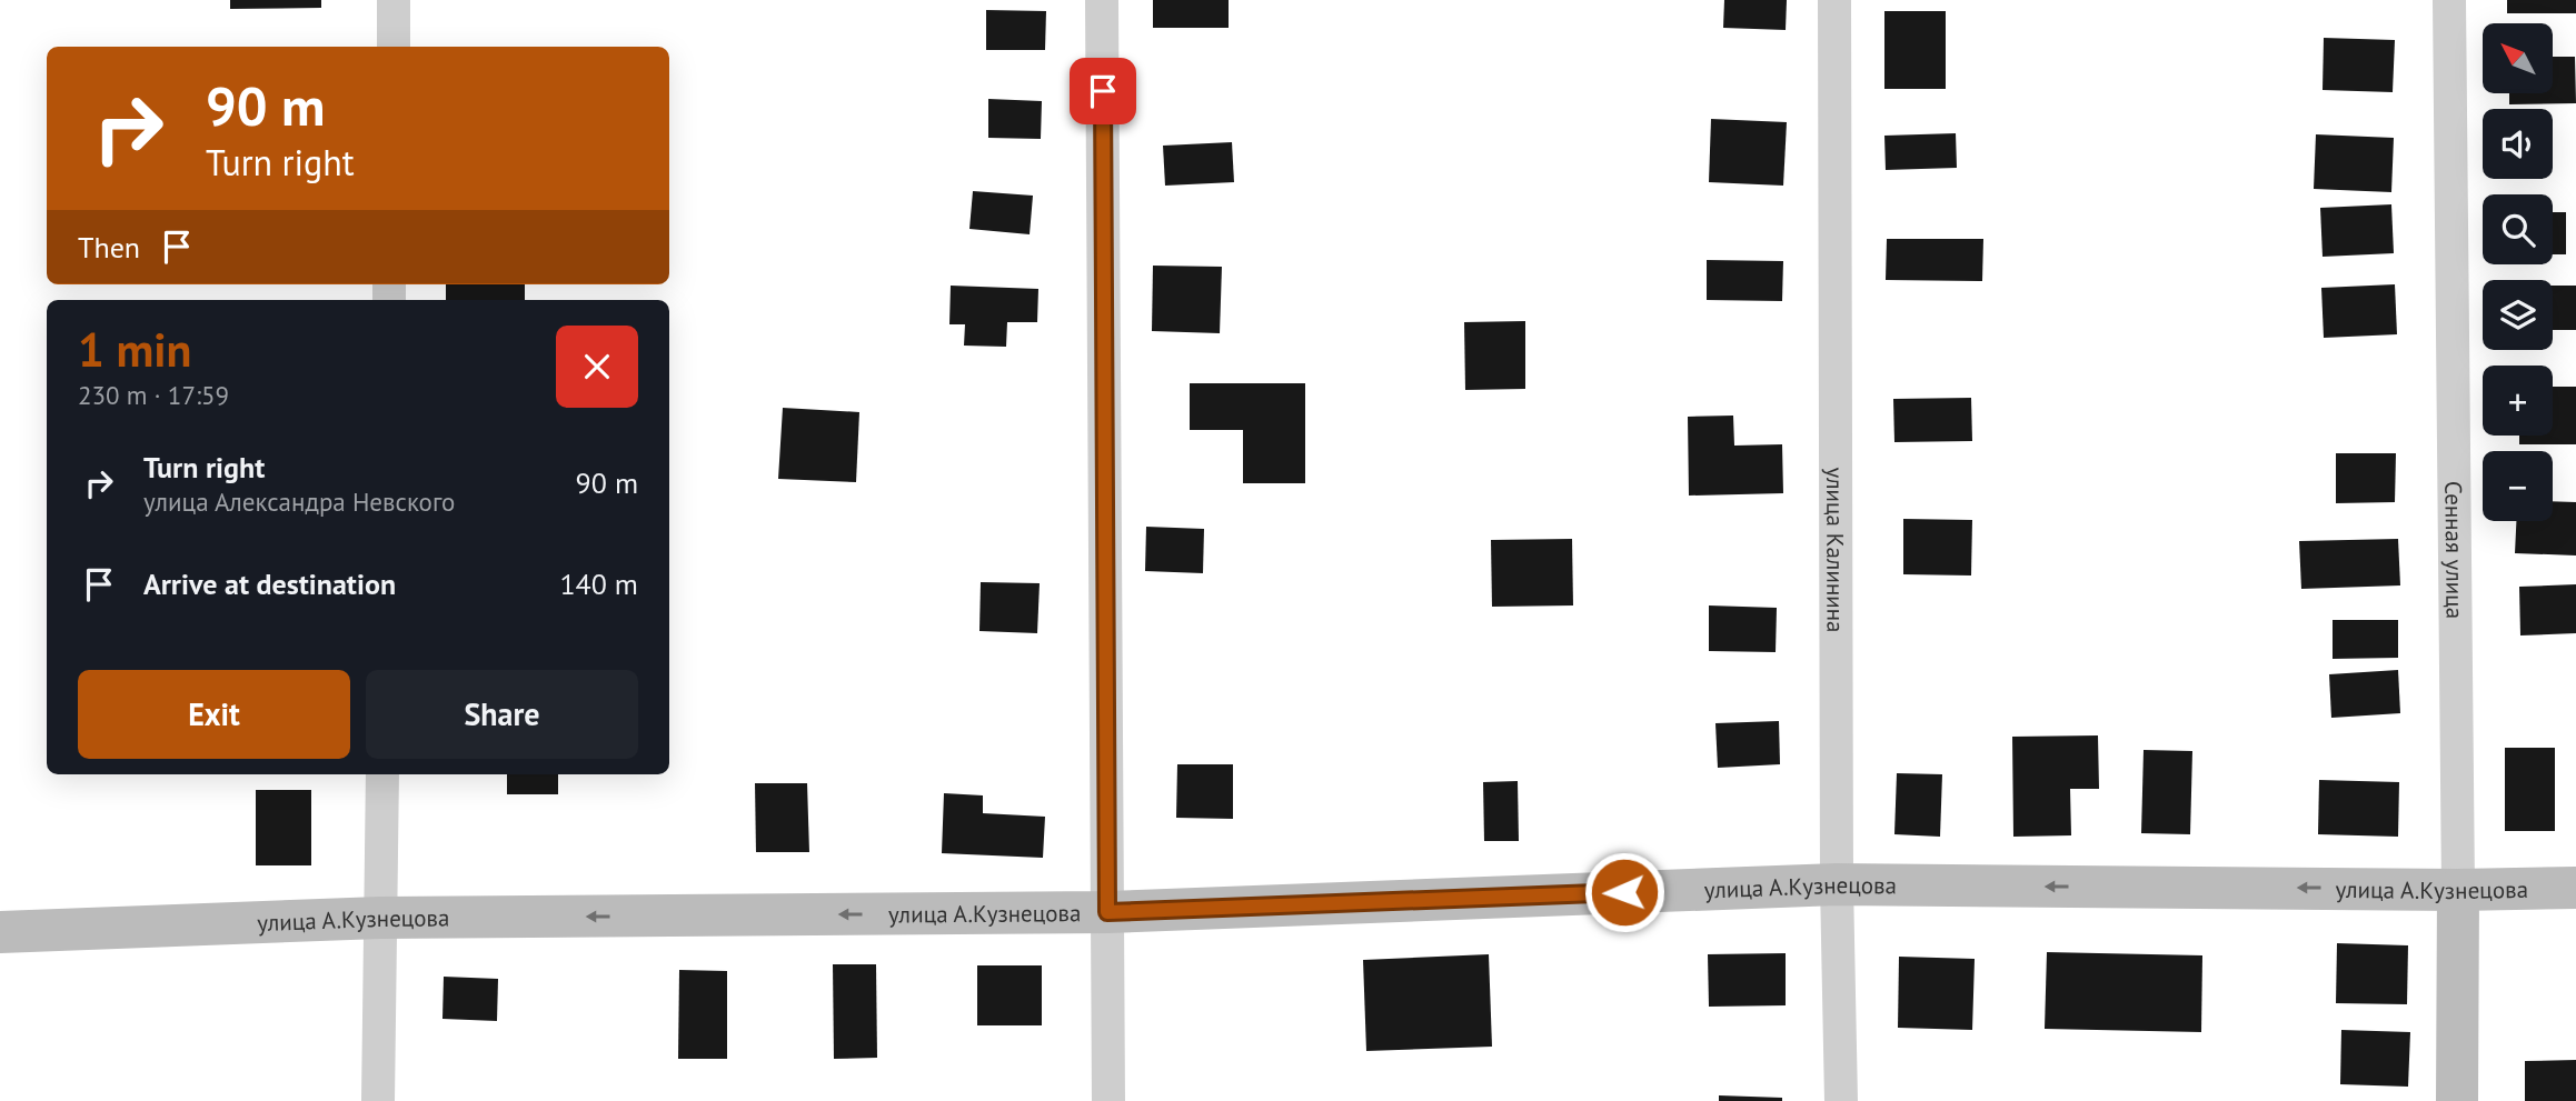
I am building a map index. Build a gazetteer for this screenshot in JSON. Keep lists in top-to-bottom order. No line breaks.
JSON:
{"streets":{"main road":["Сенная улица","улица А.Кузнецова"],"street":["улица Калинина"]},"crossings":[["Сенная улица","улица А.Кузнецова"],["улица Калинина","улица А.Кузнецова"]],"one_way":["улица А.Кузнецова"],"north":"top left","page":{"map_buttons":["+","−"],"turn":["90 m","Turn right"],"then":"Then","heading":["1 min","230 m · 17:59"],"list":[{"name":"Turn right","note":"улица Александра Невского","value":"90 m"},{"name":"Arrive at destination","value":"140 m"}],"buttons":["Exit","Share"]}}
